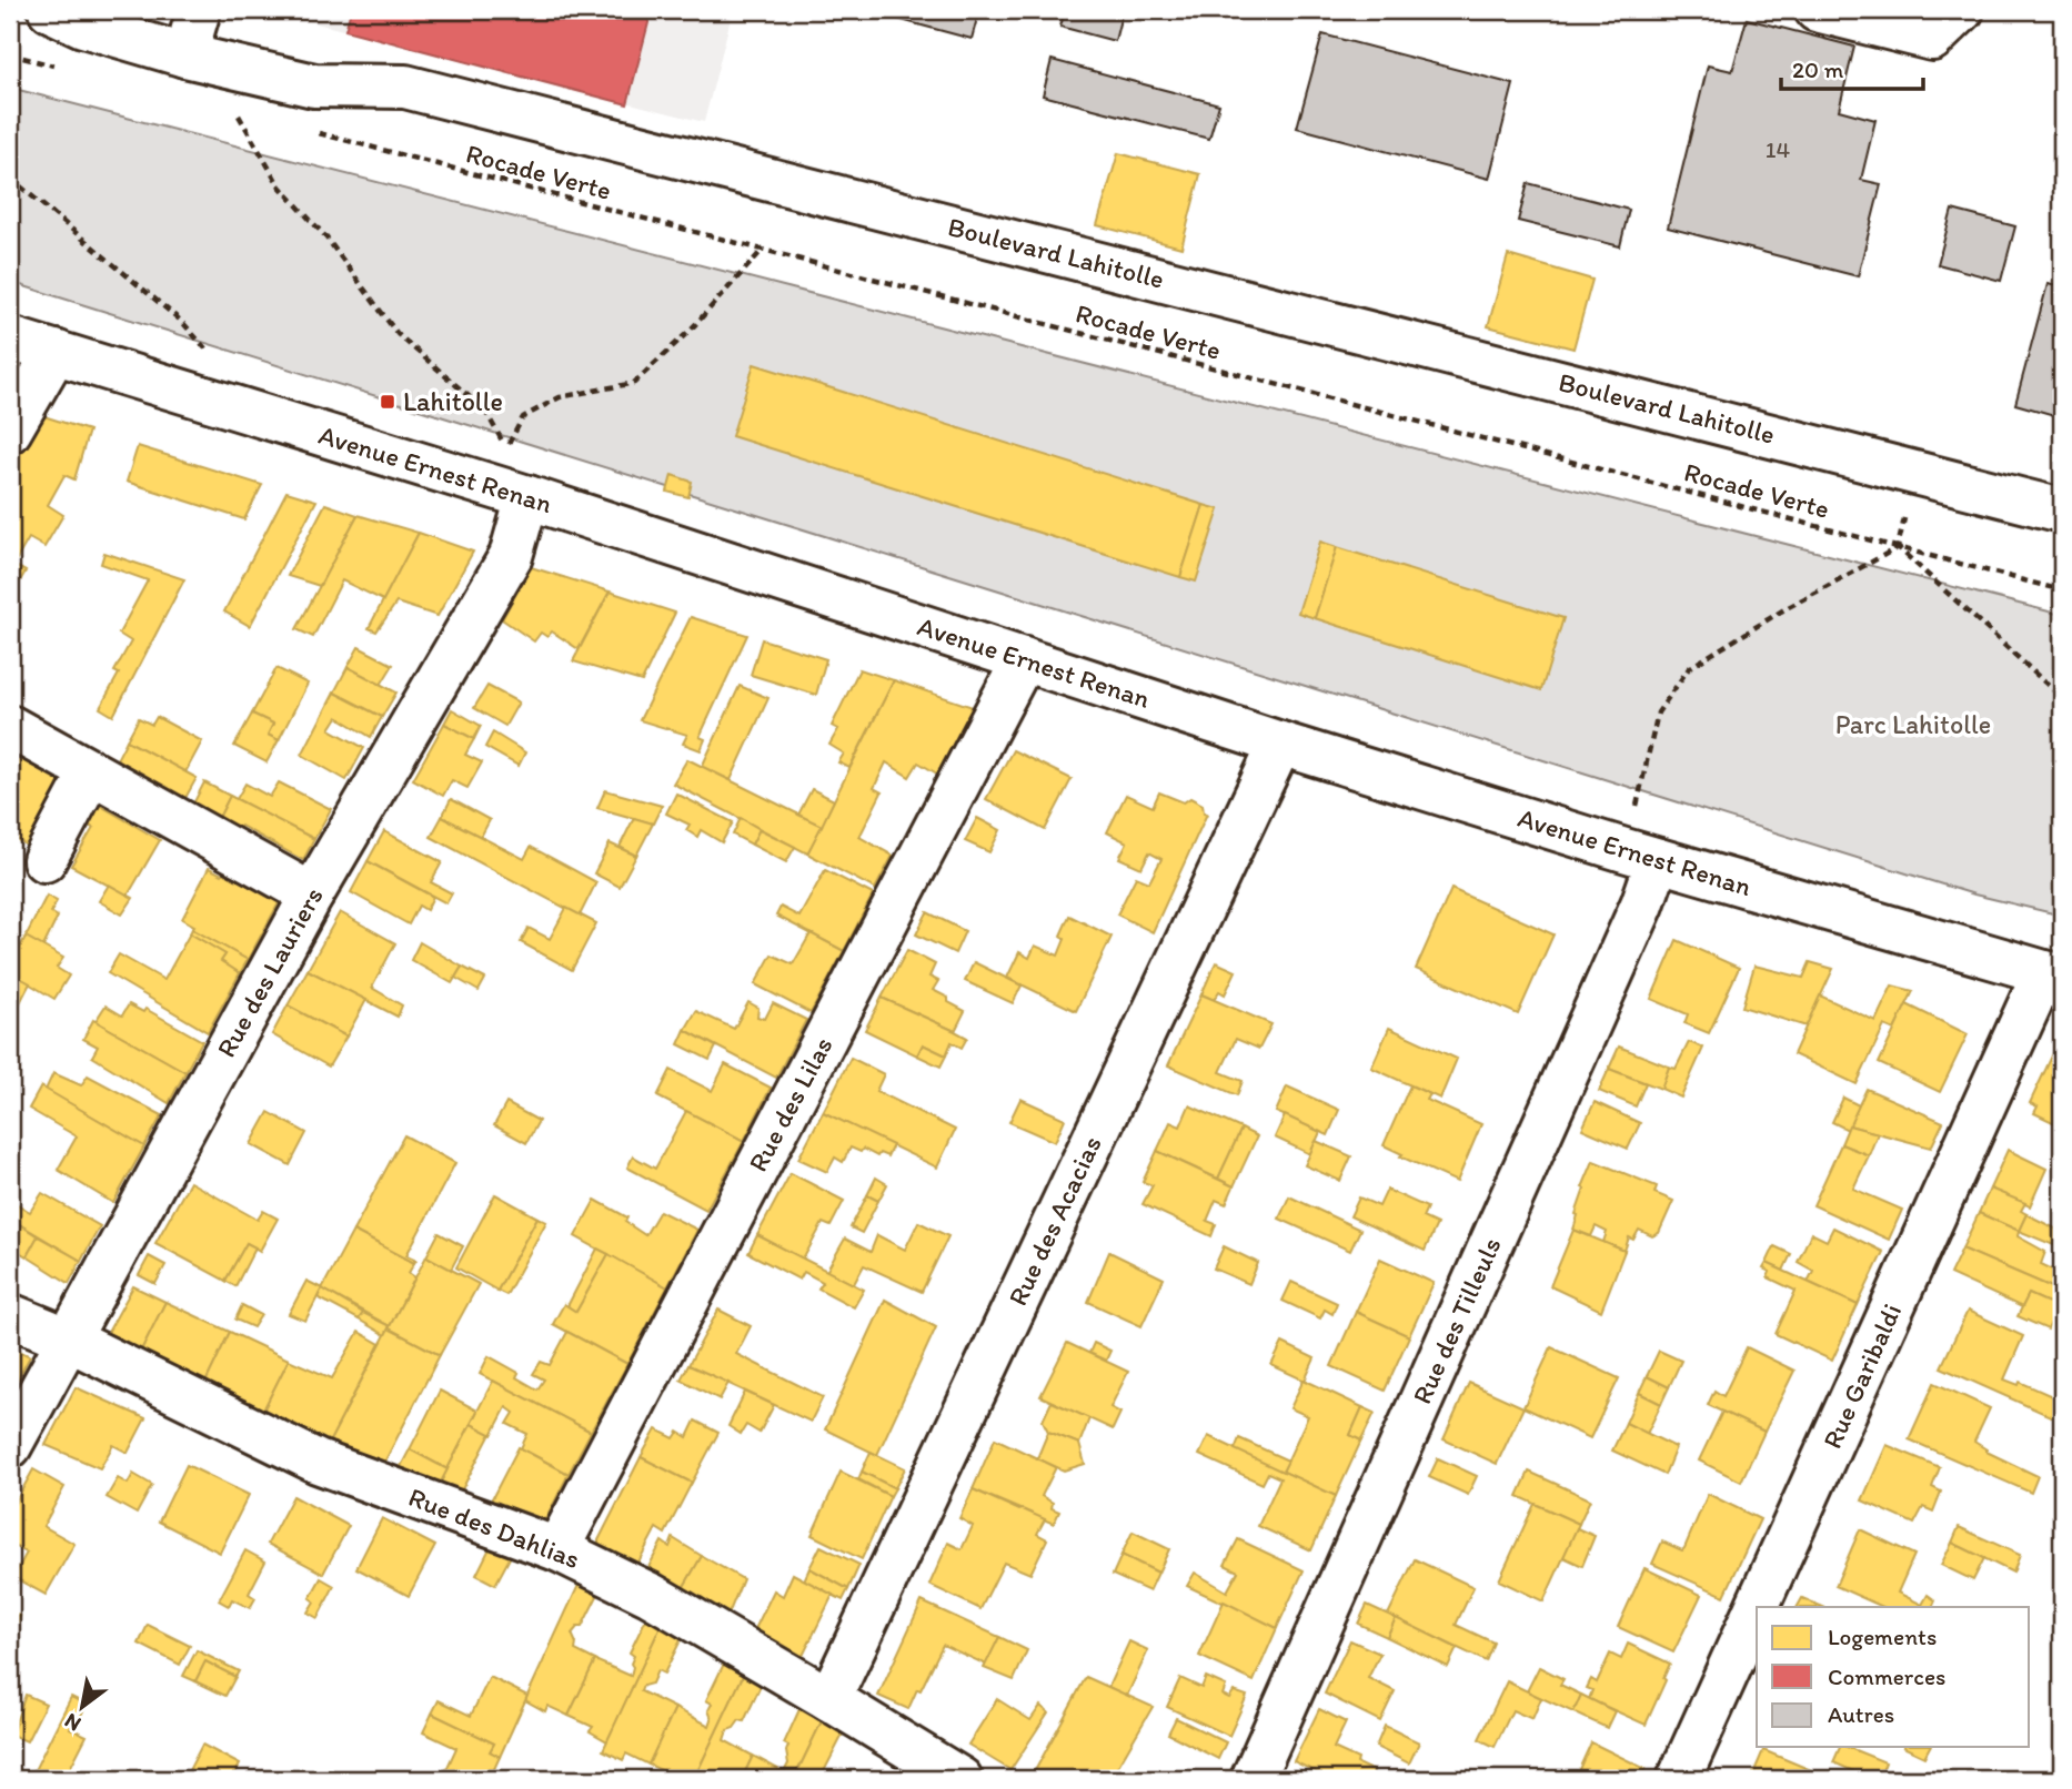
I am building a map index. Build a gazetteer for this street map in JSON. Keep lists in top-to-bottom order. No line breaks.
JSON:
{"streets":{"street":["Boulevard Lahitolle","Avenue Ernest Renan","Rue des Lauriers","Rue des Lilas","Rue des Acacias","Rue des Tilleuls","Rue Garibaldi","Rue des Dahlias"],"path":["Rocade Verte"]},"crossings":[["Avenue Ernest Renan","Rue des Lauriers"],["Avenue Ernest Renan","Rue des Lilas"],["Avenue Ernest Renan","Rue des Acacias"],["Avenue Ernest Renan","Rue des Tilleuls"],["Avenue Ernest Renan","Rue Garibaldi"],["Rue des Lauriers","Rue des Dahlias"],["Rue des Lilas","Rue des Dahlias"],["Rue des Acacias","Rue des Dahlias"]],"parks":["Parc Lahitolle"],"places":{"transit":["Lahitolle"]},"house_numbers":["14"],"legend":["Logements","Commerces","Autres"],"scale_bar":"20 m","north":"bottom left"}
